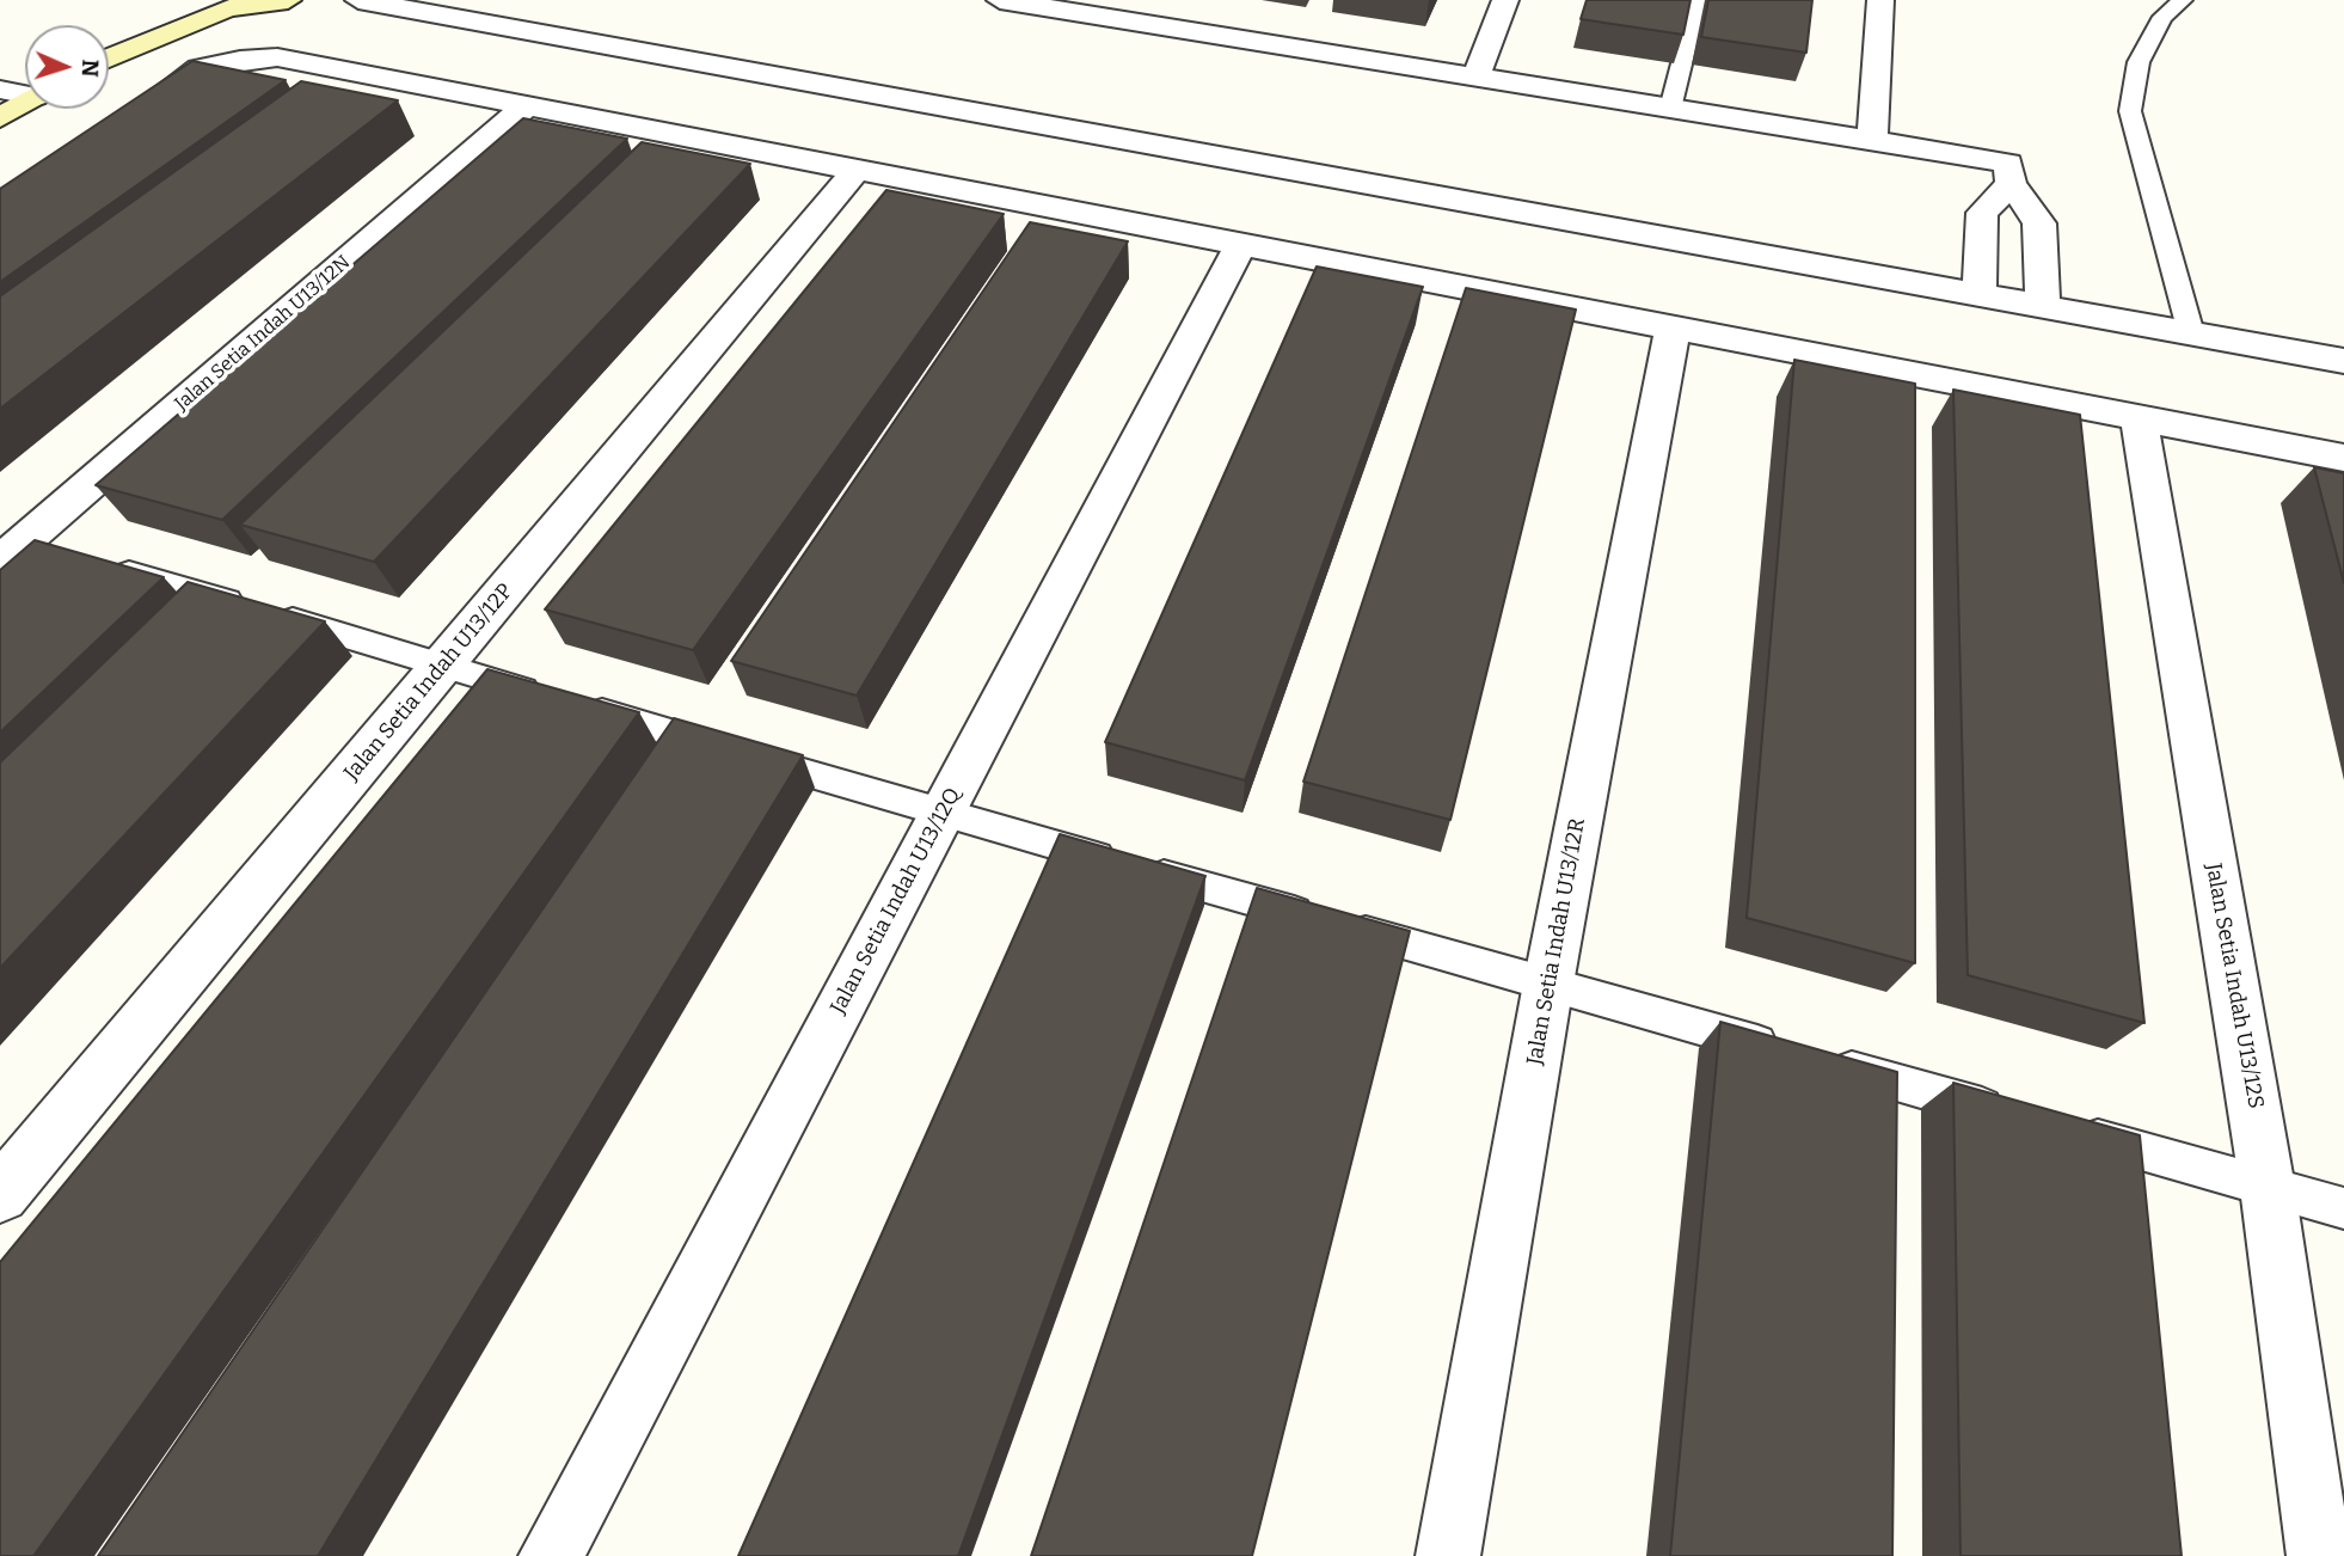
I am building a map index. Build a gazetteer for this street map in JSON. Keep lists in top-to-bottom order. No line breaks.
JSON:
{"streets":{"street":["Jalan Setia Indah U13/12N","Jalan Setia Indah U13/12P","Jalan Setia Indah U13/12Q","Jalan Setia Indah U13/12R","Jalan Setia Indah U13/12S"]},"north":"right"}
